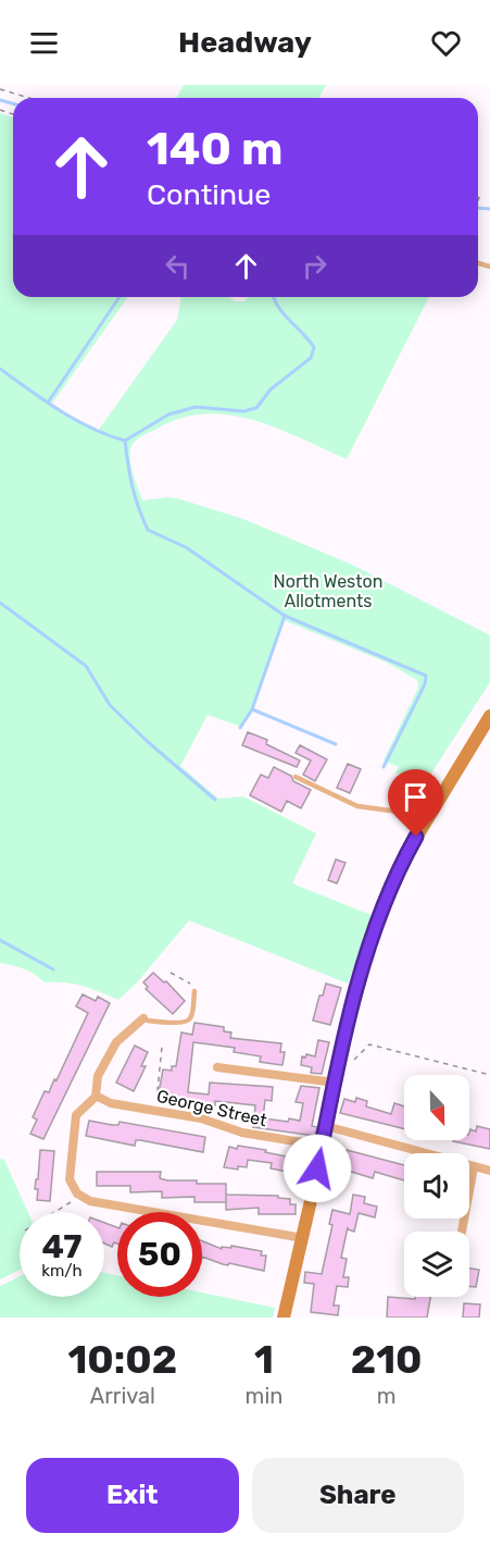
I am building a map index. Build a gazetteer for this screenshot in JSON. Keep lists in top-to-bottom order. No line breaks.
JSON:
{"streets":{"street":["George Street"]},"parks":["North Weston Allotments"],"north":"bottom","page":{"header":"Headway","turn":["140 m","Continue"],"speed":"47 km/h","limit":"50","eta":["10:02","Arrival","1","min","210","m"],"buttons":["Exit","Share"]}}
